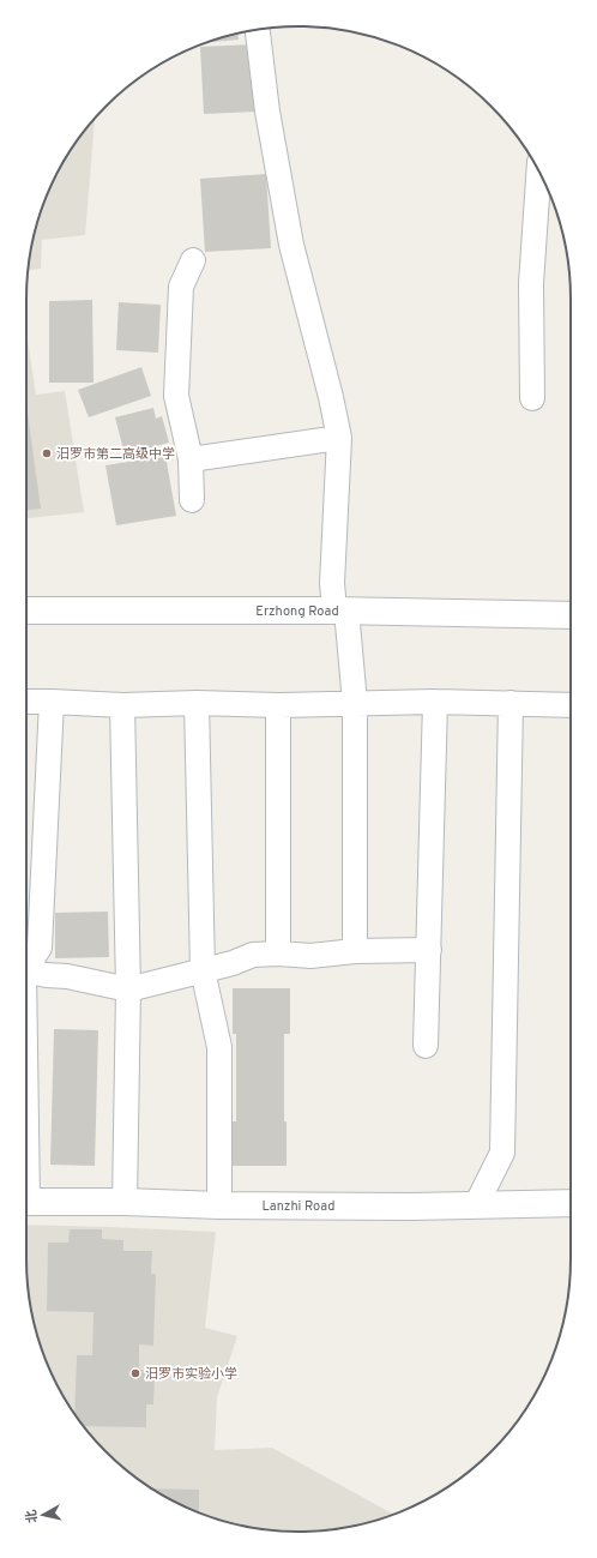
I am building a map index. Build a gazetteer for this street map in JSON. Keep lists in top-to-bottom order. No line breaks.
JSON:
{"streets":{"street":["Erzhong Road","Lanzhi Road"]},"places":["汨罗市第二高级中学","汨罗市实验小学"],"north":"left"}
